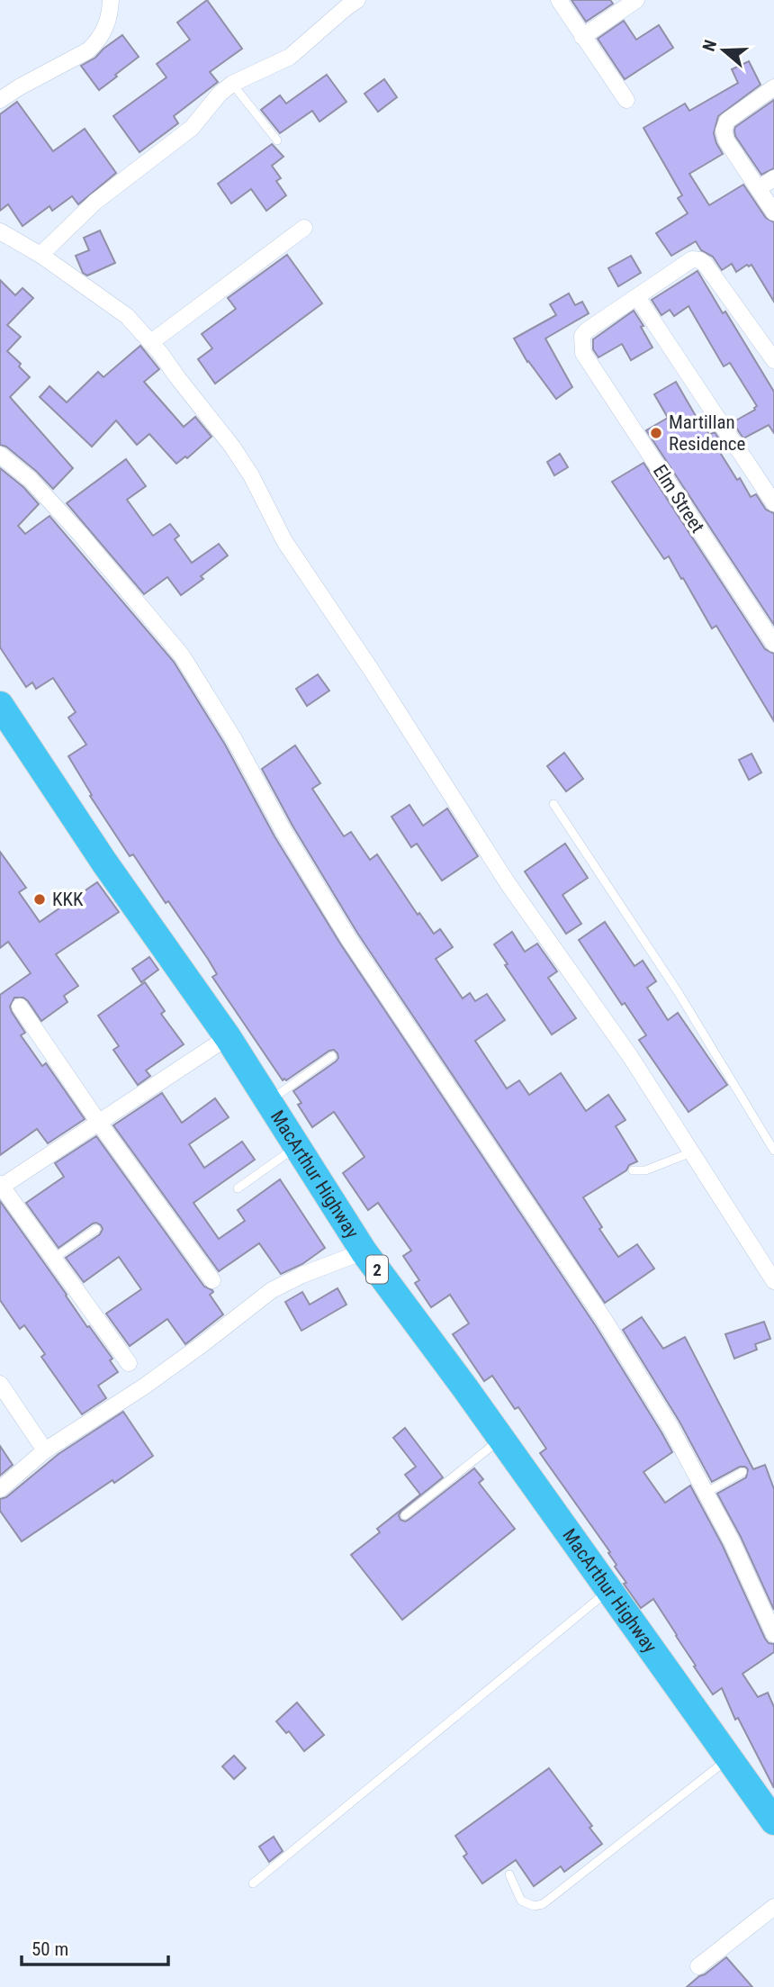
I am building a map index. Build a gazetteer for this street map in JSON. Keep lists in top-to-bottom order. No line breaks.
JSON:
{"streets":{"highway":["MacArthur Highway","2"],"street":["Elm Street"]},"places":["Martillan Residence","KKK"],"scale_bar":"50 m","north":"left"}
